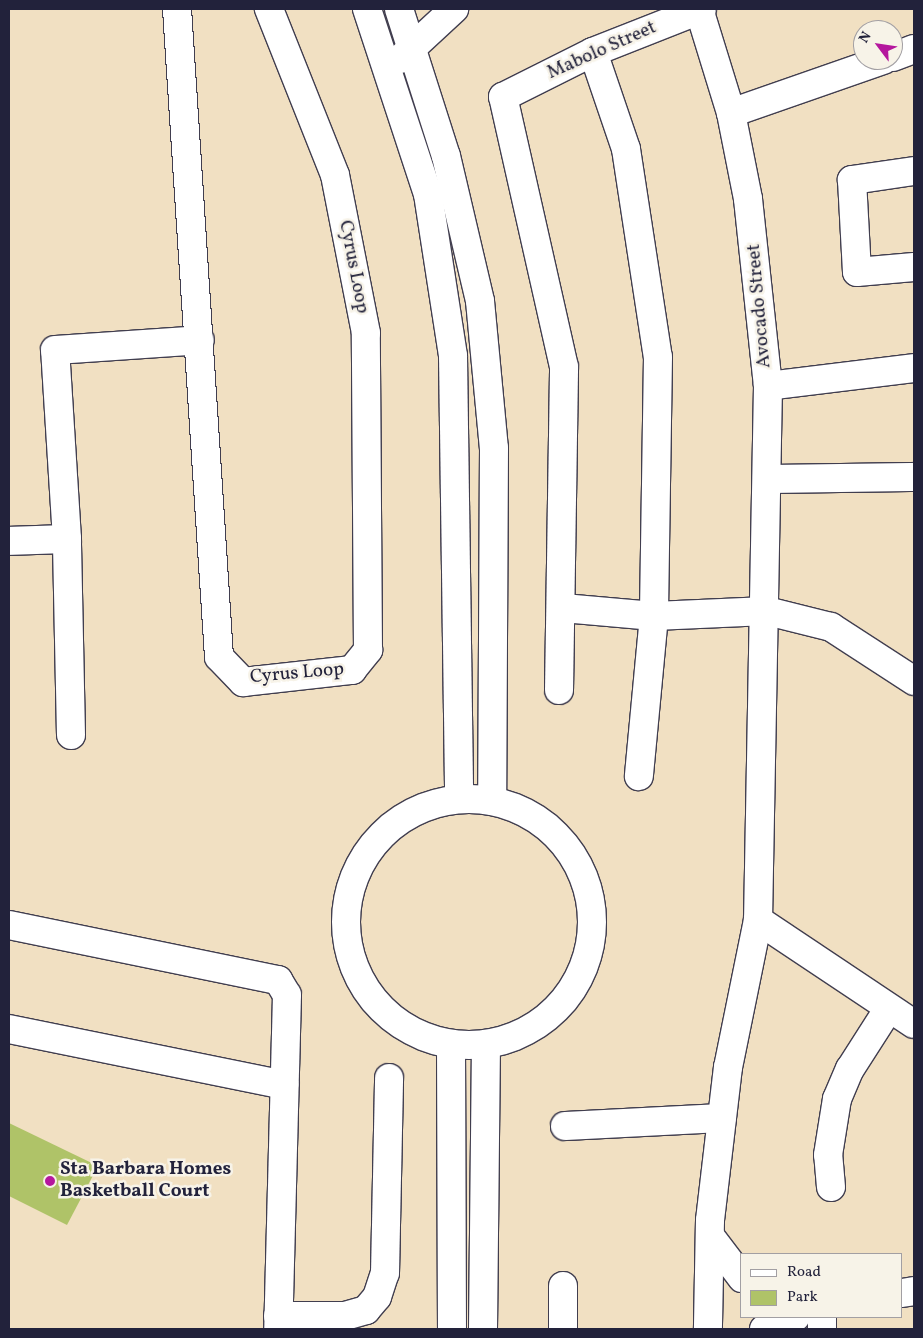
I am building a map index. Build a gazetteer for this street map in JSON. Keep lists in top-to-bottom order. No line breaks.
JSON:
{"streets":{"street":["Mabolo Street","Cyrus Loop","Avocado Street"]},"crossings":[["Mabolo Street","Avocado Street"]],"places":["Sta Barbara Homes Basketball Court"],"legend":["Road","Park"],"north":"top left"}
